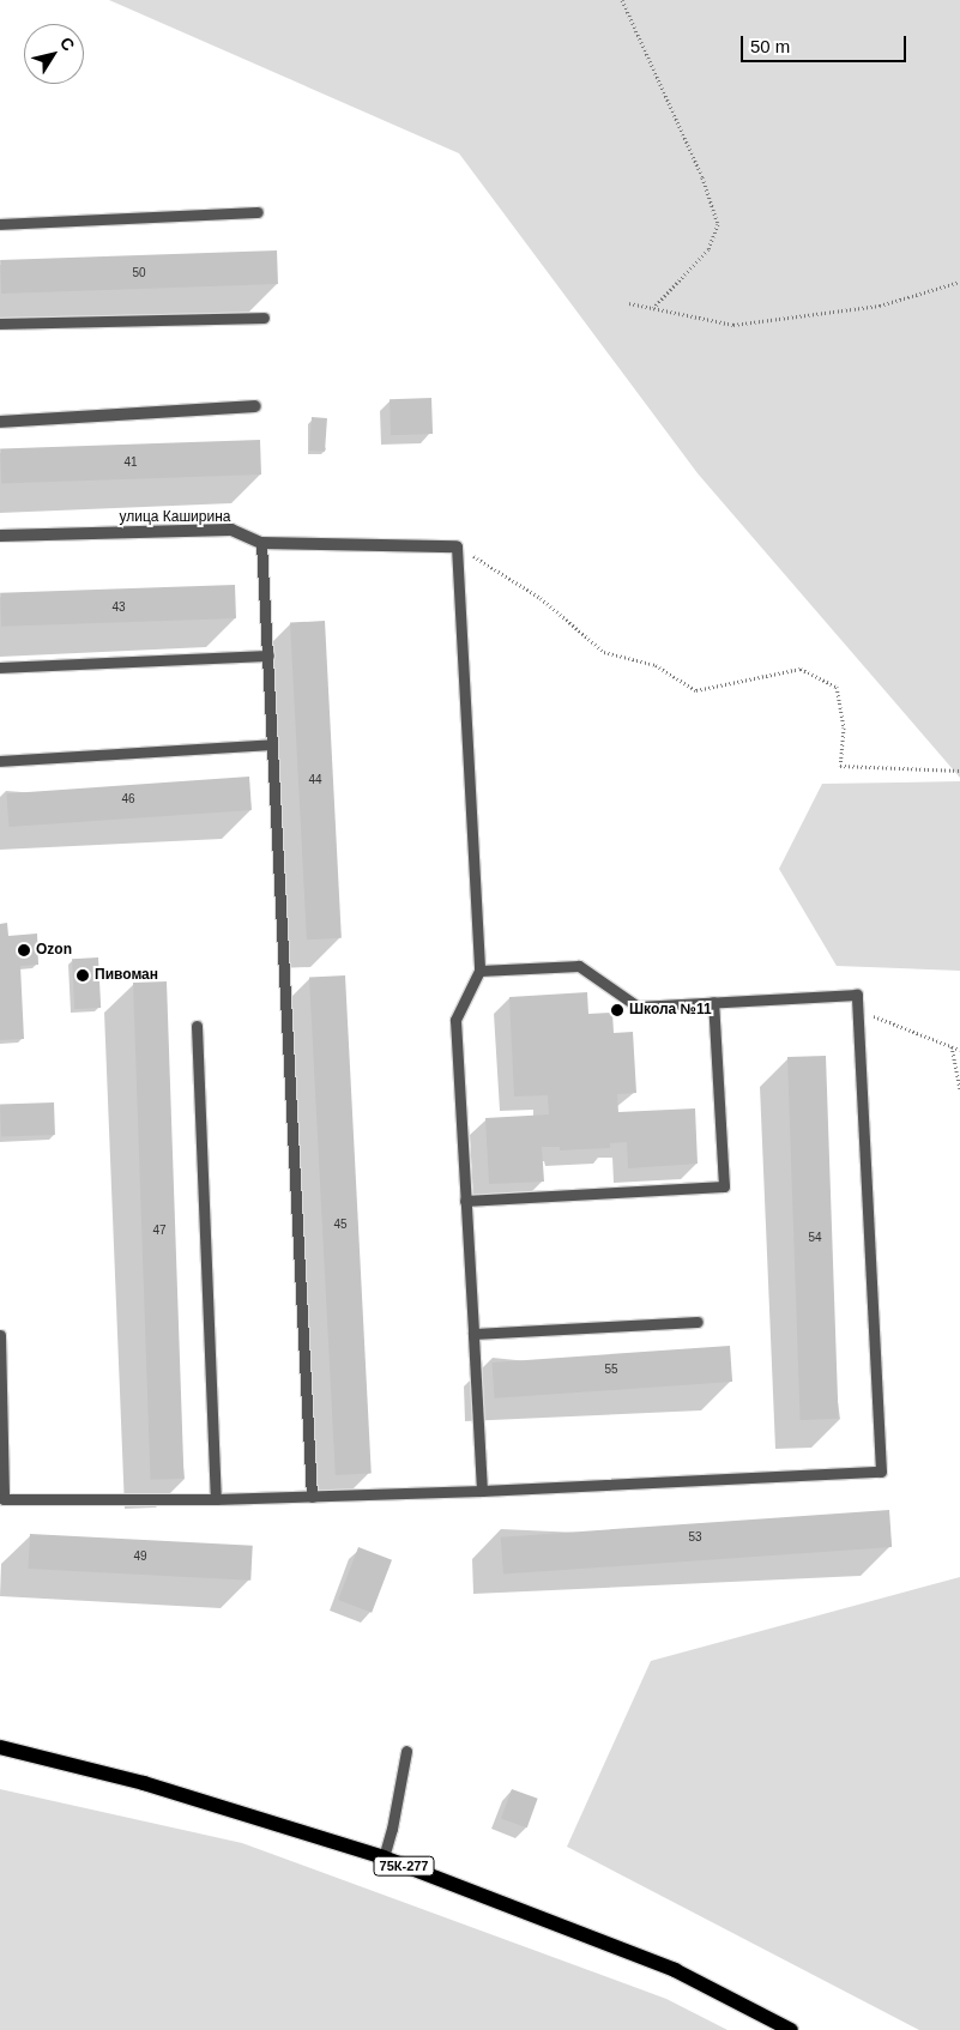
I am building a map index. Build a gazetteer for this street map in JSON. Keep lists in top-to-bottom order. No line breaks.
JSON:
{"streets":{"main road":["75К-277"],"street":["улица Каширина"]},"places":["Ozon","Пивоман","Школа №11"],"house_numbers":["50","41","43","44","46","45","47","54","55","53","49"],"scale_bar":"50 m","north":"top right"}
